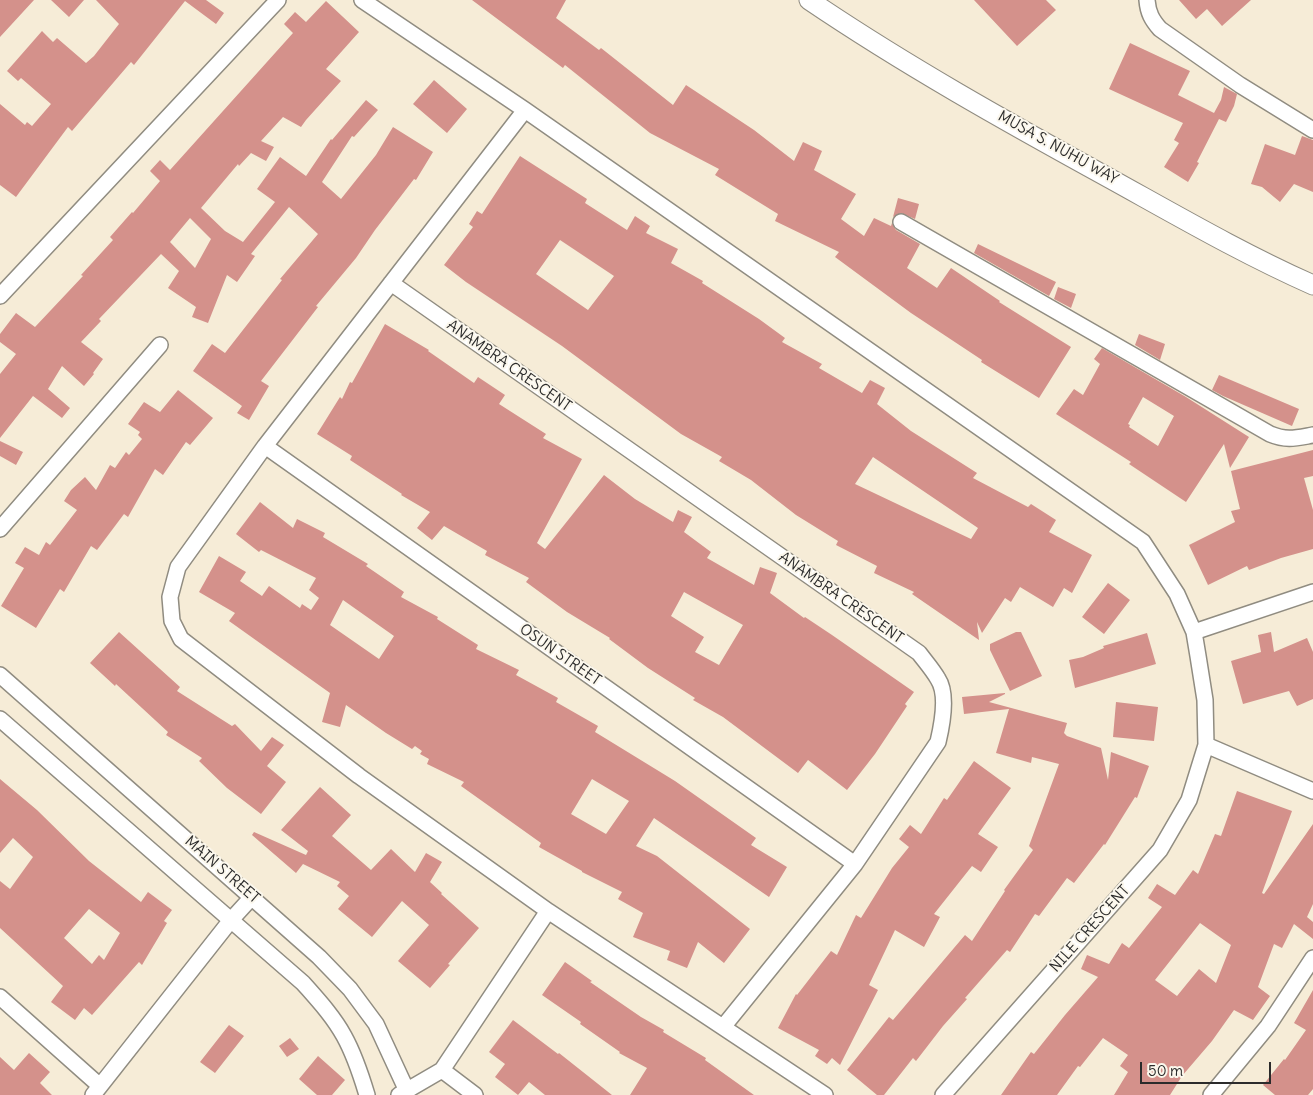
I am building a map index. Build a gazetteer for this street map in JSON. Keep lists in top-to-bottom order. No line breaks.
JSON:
{"streets":{"street":["MUSA S. NUHU WAY","ANAMBRA CRESCENT","OSUN STREET","MAIN STREET","NILE CRESCENT"]},"crossings":[["ANAMBRA CRESCENT","OSUN STREET"]],"scale_bar":"50 m"}
